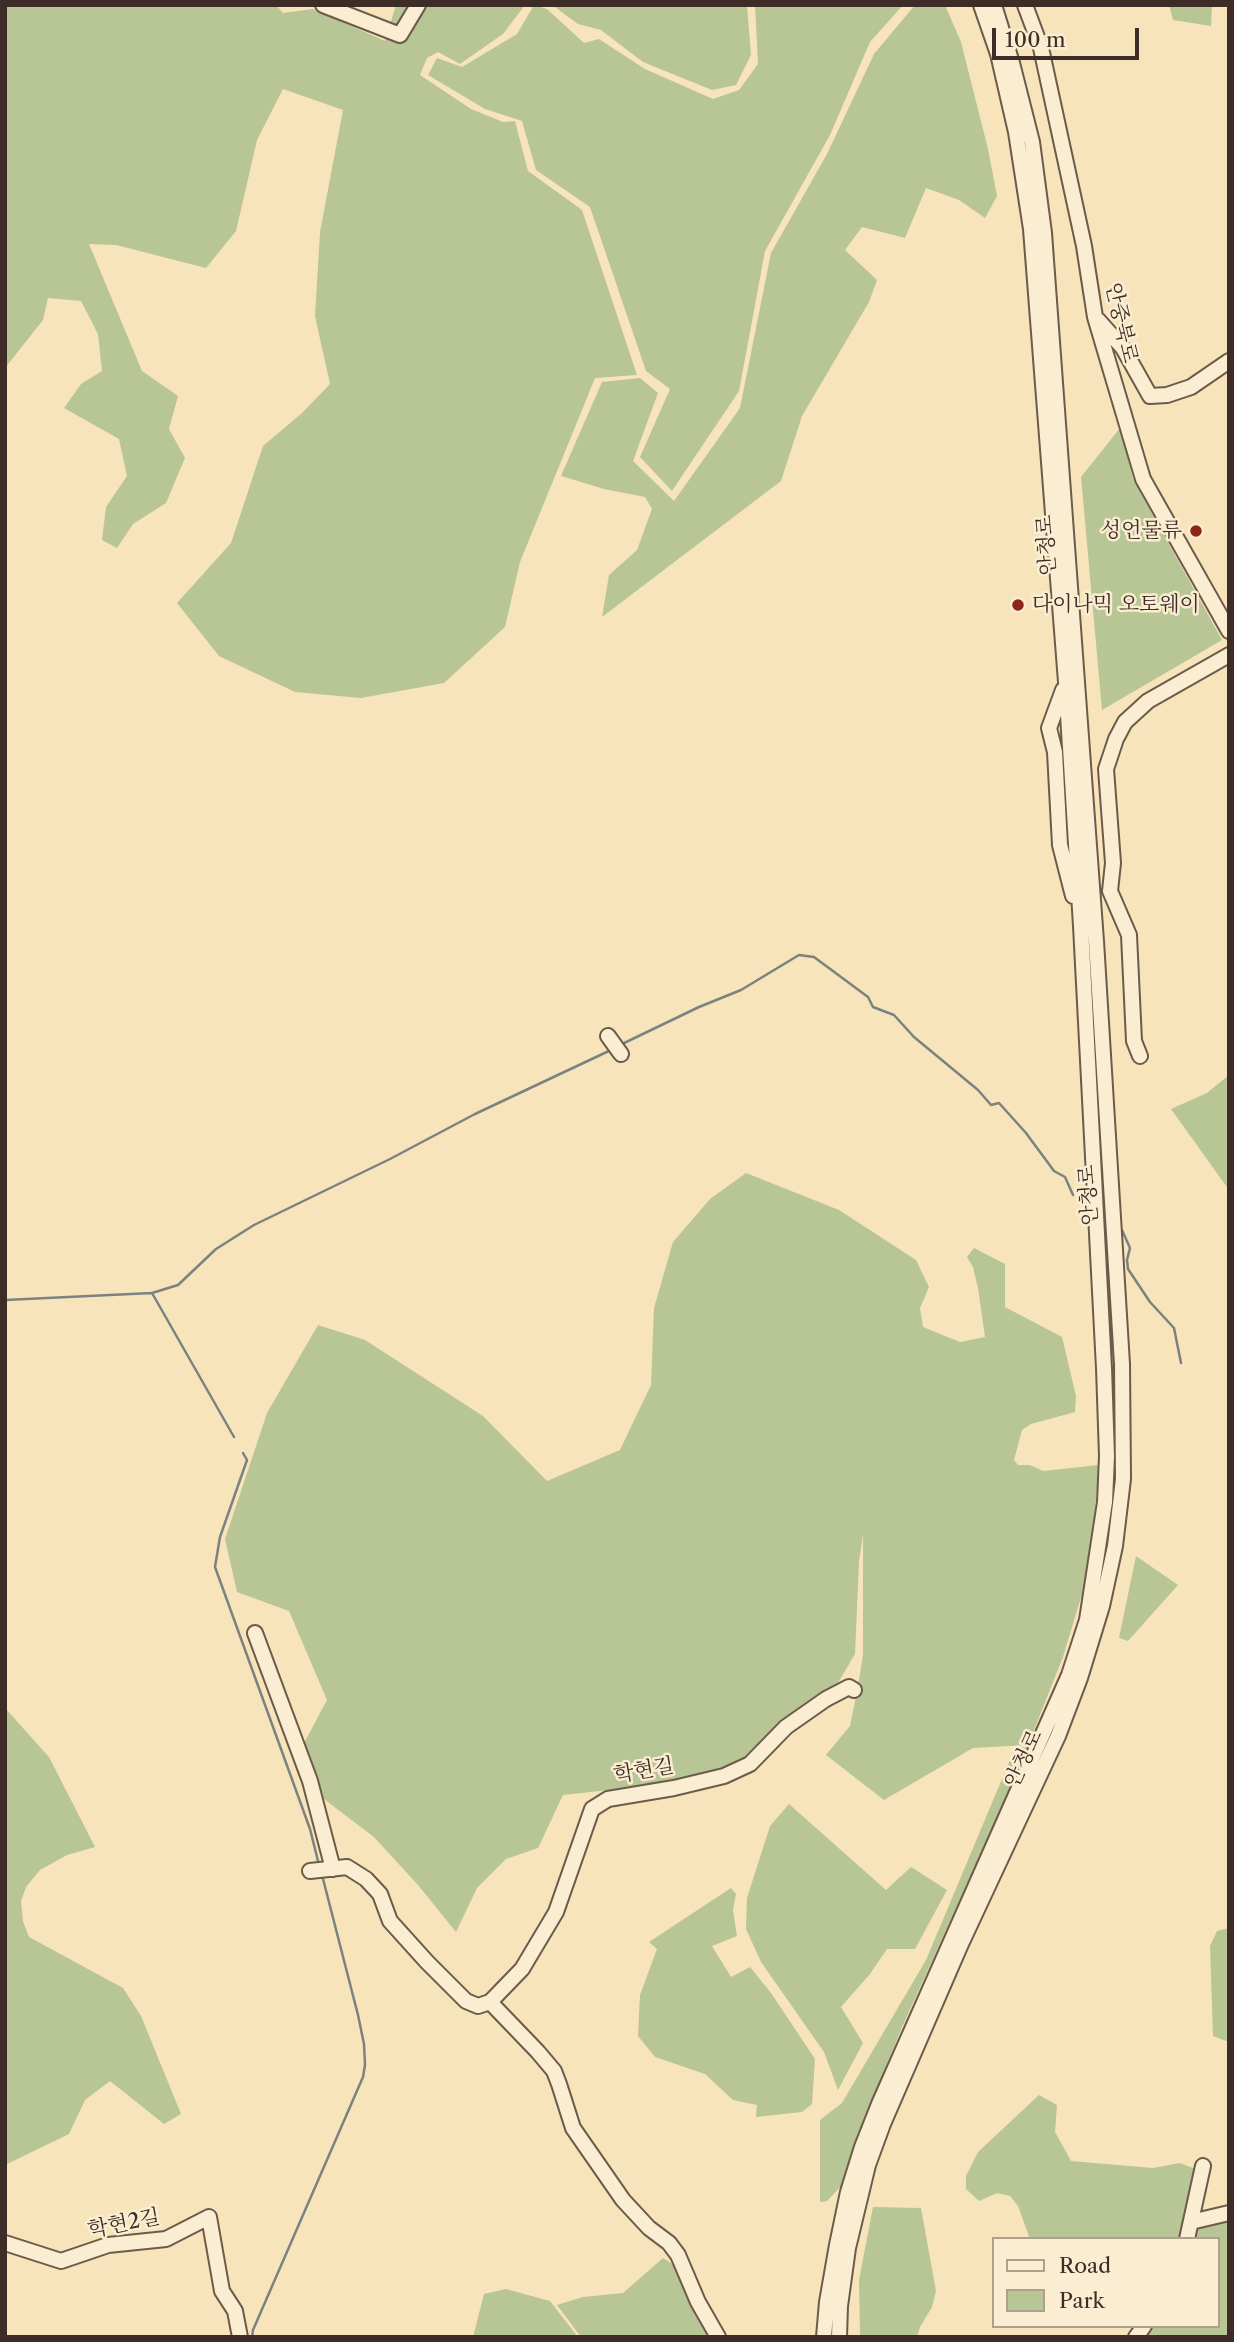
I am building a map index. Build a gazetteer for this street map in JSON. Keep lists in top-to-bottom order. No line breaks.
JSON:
{"streets":{"street":["안중북로","안청로","학현길","학현2길"]},"places":["성언물류","다이나믹 오토웨이"],"legend":["Road","Park"],"scale_bar":"100 m"}
